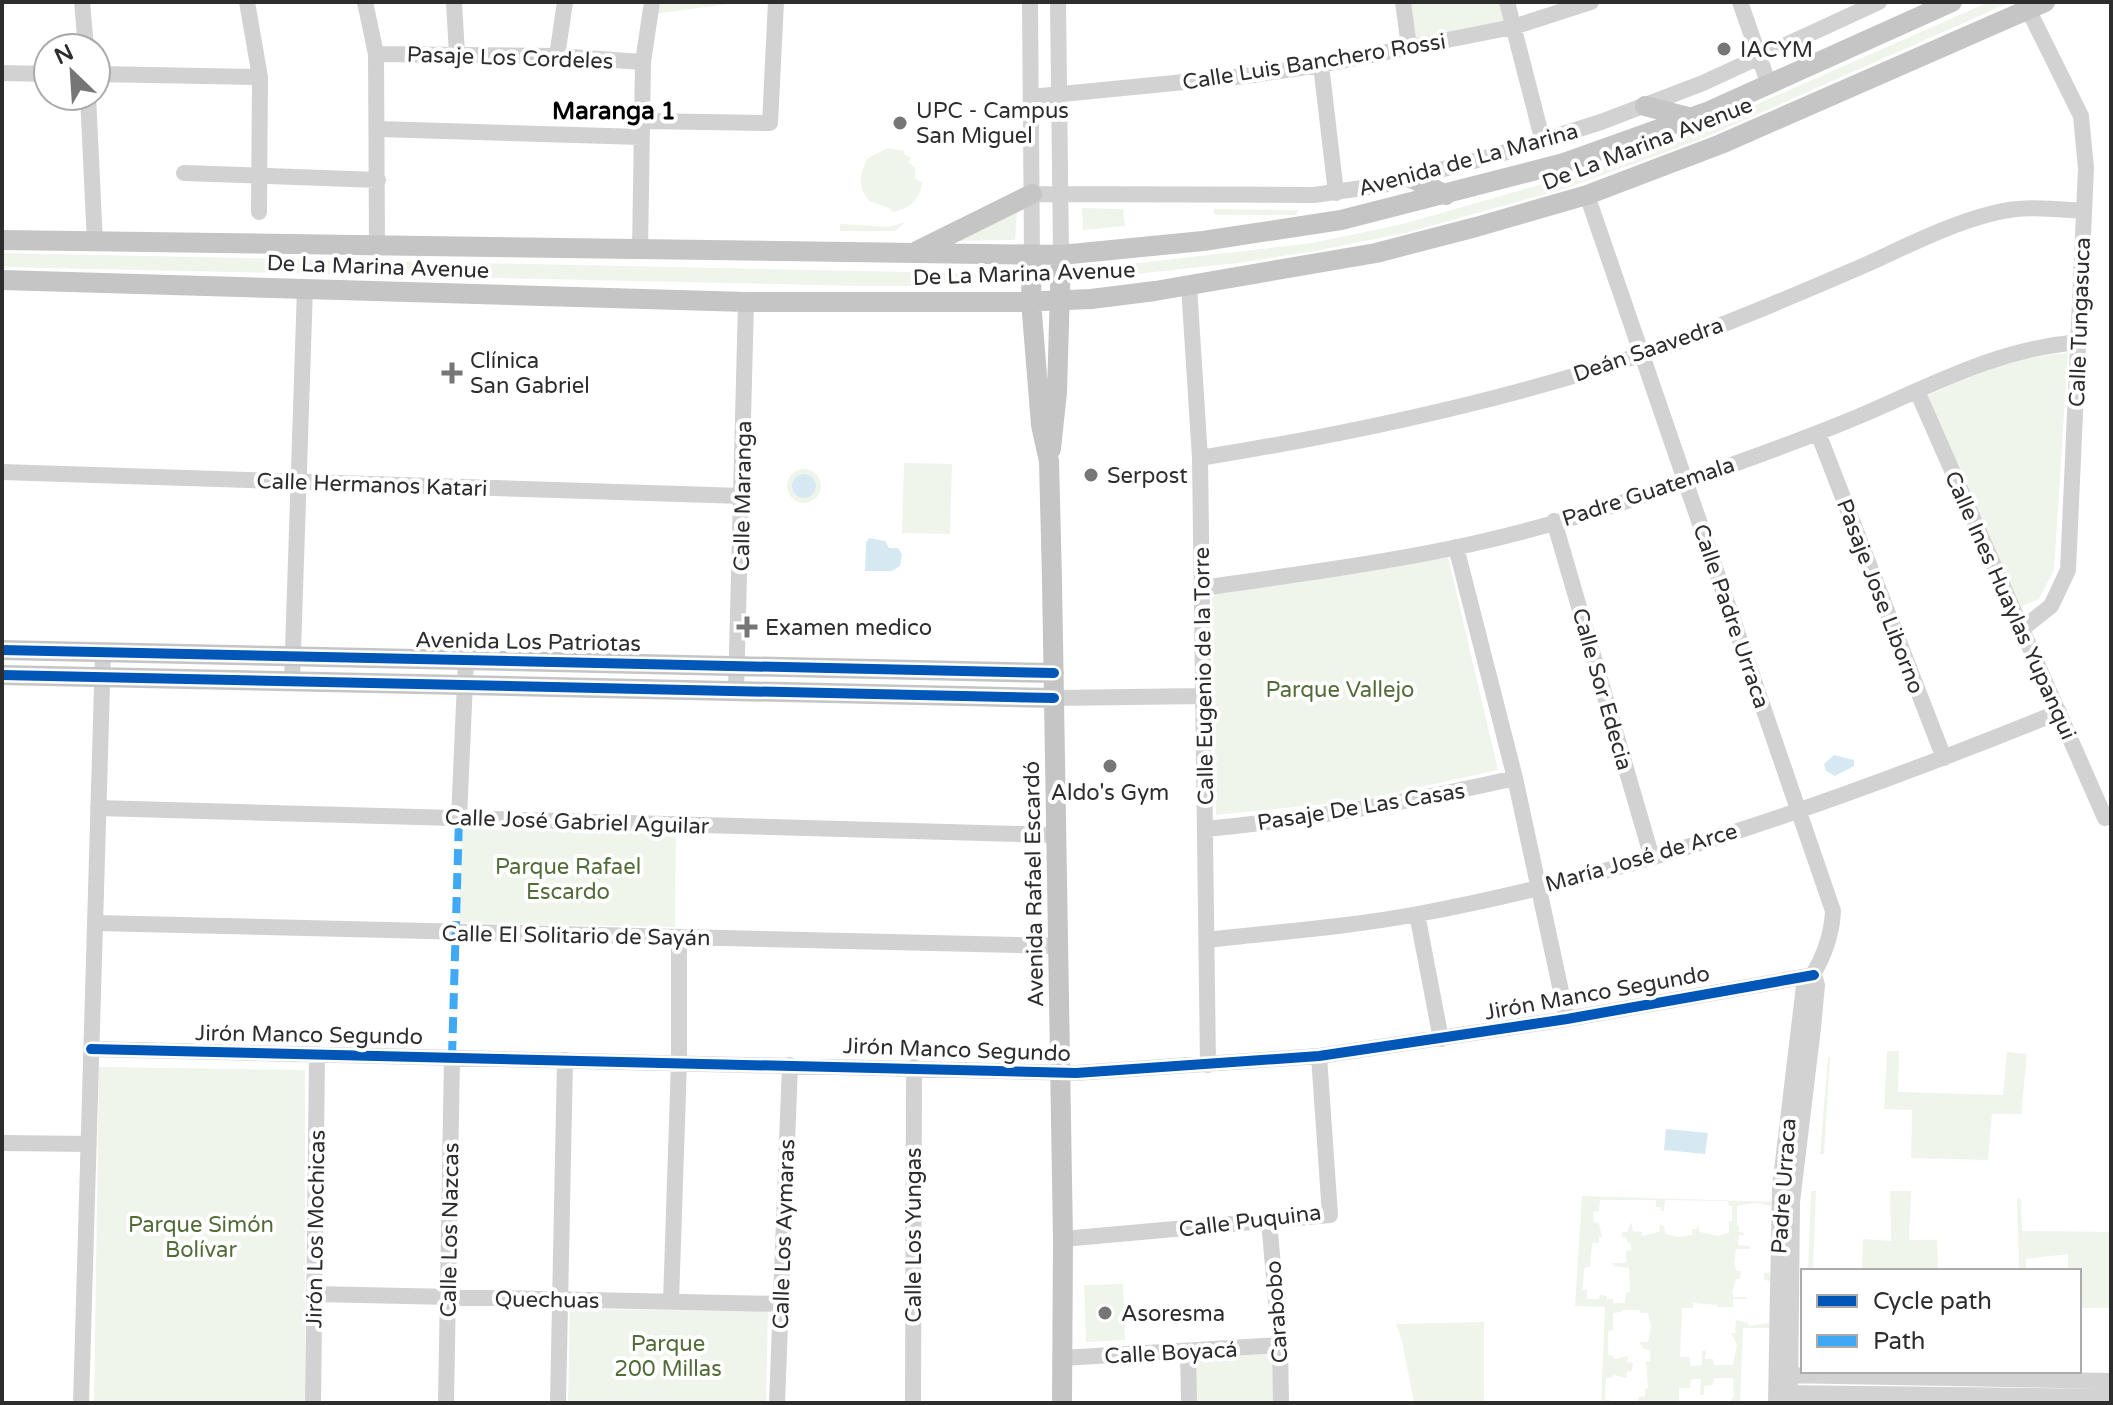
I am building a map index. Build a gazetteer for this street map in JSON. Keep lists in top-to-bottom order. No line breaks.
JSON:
{"streets":{"main road":["De La Marina Avenue","Avenida Los Patriotas","Avenida Rafael Escardó"],"street":["Pasaje Los Cordeles","Calle Luis Banchero Rossi","Avenida de La Marina","Calle Tungasuca","Deán Saavedra","Calle Hermanos Katari","Padre Guatemala","Calle Maranga","Pasaje Jose Liborno","Calle Ines Huaylas Yupanqui","Calle Padre Urraca","Calle Eugenio de la Torre","Calle Sor Edecia","Pasaje De Las Casas","Calle José Gabriel Aguilar","María José de Arce","Calle El Solitario de Sayán","Jirón Manco Segundo","Padre Urraca","Calle Puquina","Jirón Los Mochicas","Calle Los Nazcas","Calle Los Aymaras","Calle Los Yungas","Quechuas","Carabobo","Calle Boyacá"]},"crossings":[["Calle Luis Banchero Rossi","Avenida Rafael Escardó"],["De La Marina Avenue","Calle Tungasuca"],["De La Marina Avenue","Calle Maranga"],["De La Marina Avenue","Calle Padre Urraca"],["De La Marina Avenue","Calle Eugenio de la Torre"],["De La Marina Avenue","Avenida Rafael Escardó"],["Avenida de La Marina","Avenida Rafael Escardó"],["Calle Tungasuca","Deán Saavedra"],["Calle Tungasuca","Padre Guatemala"],["Calle Tungasuca","Calle Ines Huaylas Yupanqui"],["Deán Saavedra","Calle Padre Urraca"],["Deán Saavedra","Calle Eugenio de la Torre"],["Calle Hermanos Katari","Calle Maranga"],["Padre Guatemala","Pasaje Jose Liborno"],["Padre Guatemala","Calle Ines Huaylas Yupanqui"],["Padre Guatemala","Calle Padre Urraca"],["Padre Guatemala","Calle Eugenio de la Torre"],["Padre Guatemala","Calle Sor Edecia"],["Calle Maranga","Avenida Los Patriotas"],["Pasaje Jose Liborno","María José de Arce"],["Calle Ines Huaylas Yupanqui","María José de Arce"],["Calle Padre Urraca","María José de Arce"],["Calle Padre Urraca","Padre Urraca"],["Avenida Los Patriotas","Avenida Rafael Escardó"],["Calle Eugenio de la Torre","Pasaje De Las Casas"],["Calle Eugenio de la Torre","María José de Arce"],["Calle Eugenio de la Torre","Jirón Manco Segundo"],["Calle Sor Edecia","María José de Arce"],["Calle José Gabriel Aguilar","Avenida Rafael Escardó"],["María José de Arce","Padre Urraca"],["Avenida Rafael Escardó","Calle El Solitario de Sayán"],["Avenida Rafael Escardó","Jirón Manco Segundo"],["Avenida Rafael Escardó","Calle Puquina"],["Avenida Rafael Escardó","Calle Boyacá"],["Jirón Manco Segundo","Padre Urraca"],["Jirón Manco Segundo","Calle Puquina"],["Jirón Manco Segundo","Jirón Los Mochicas"],["Jirón Manco Segundo","Calle Los Nazcas"],["Jirón Manco Segundo","Calle Los Aymaras"],["Jirón Manco Segundo","Calle Los Yungas"],["Calle Puquina","Carabobo"],["Jirón Los Mochicas","Quechuas"],["Calle Los Nazcas","Quechuas"],["Calle Los Aymaras","Quechuas"],["Carabobo","Calle Boyacá"]],"districts":["Maranga 1"],"parks":["Parque Vallejo","Parque Rafael Escardo","Parque Simón Bolívar","Parque 200 Millas"],"places":{"other":["IACYM","UPC - Campus San Miguel","Serpost","Aldo's Gym","Asoresma"],"health":["Clínica San Gabriel","Examen medico"]},"legend":["Cycle path","Path"],"north":"top left"}
